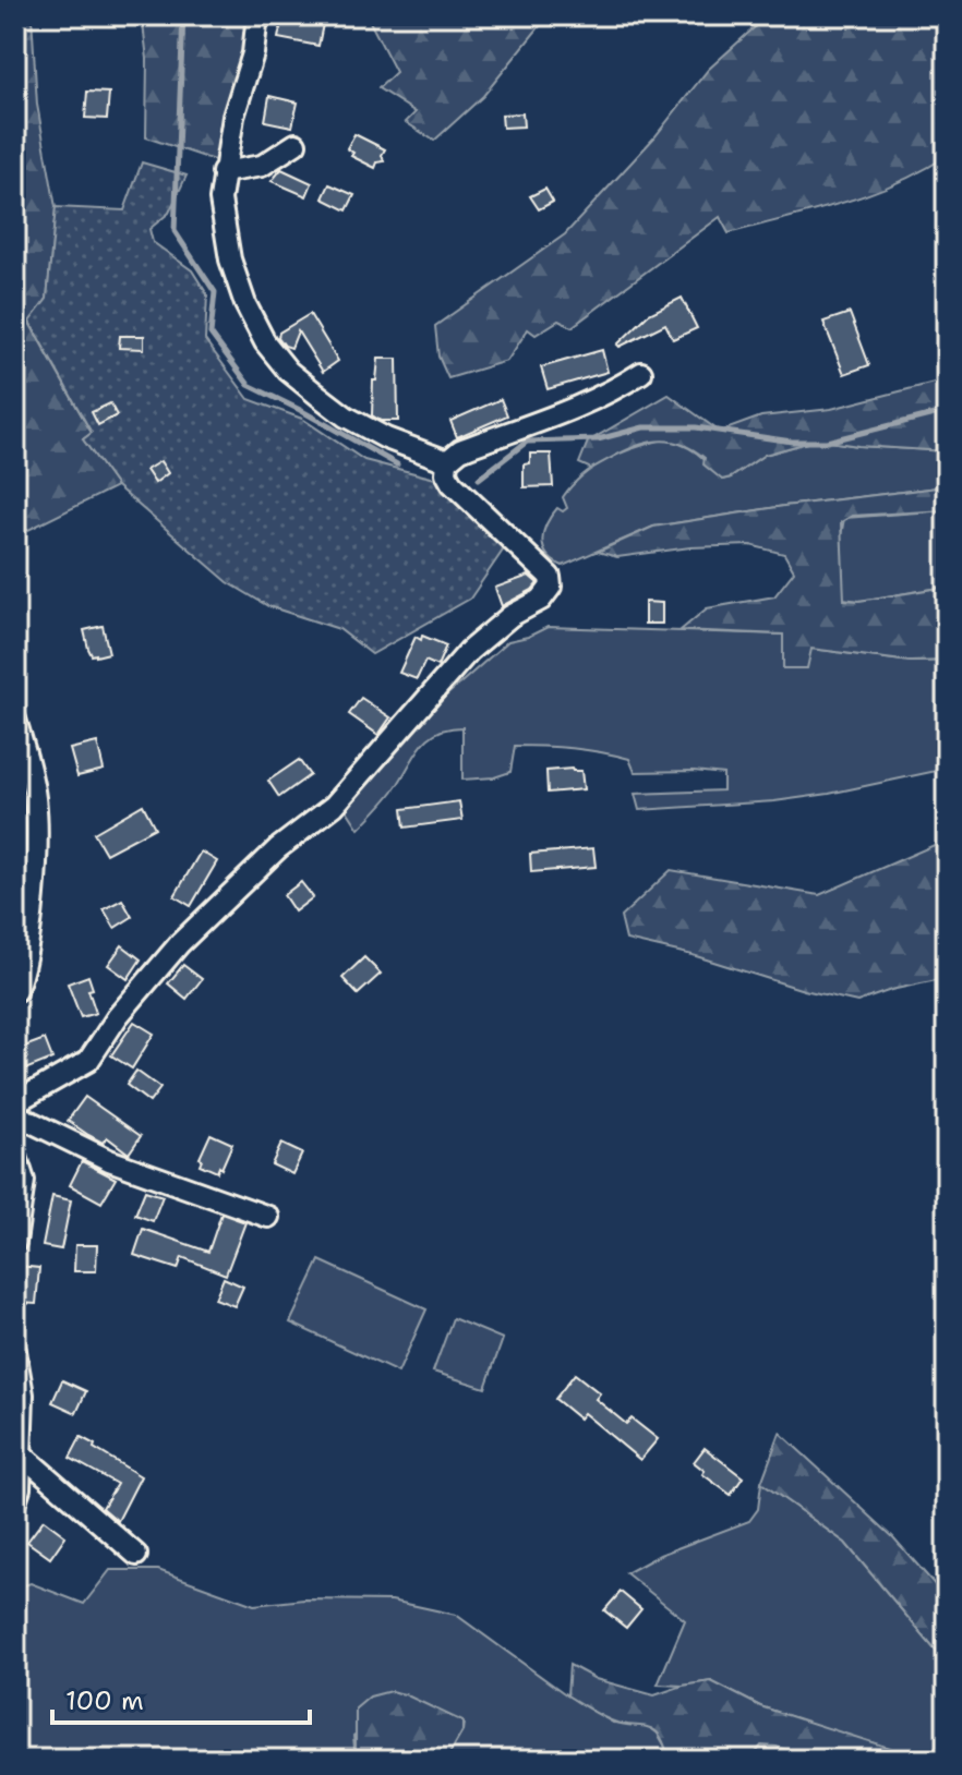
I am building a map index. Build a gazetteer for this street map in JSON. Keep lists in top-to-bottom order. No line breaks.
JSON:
{"scale_bar":"100 m"}
